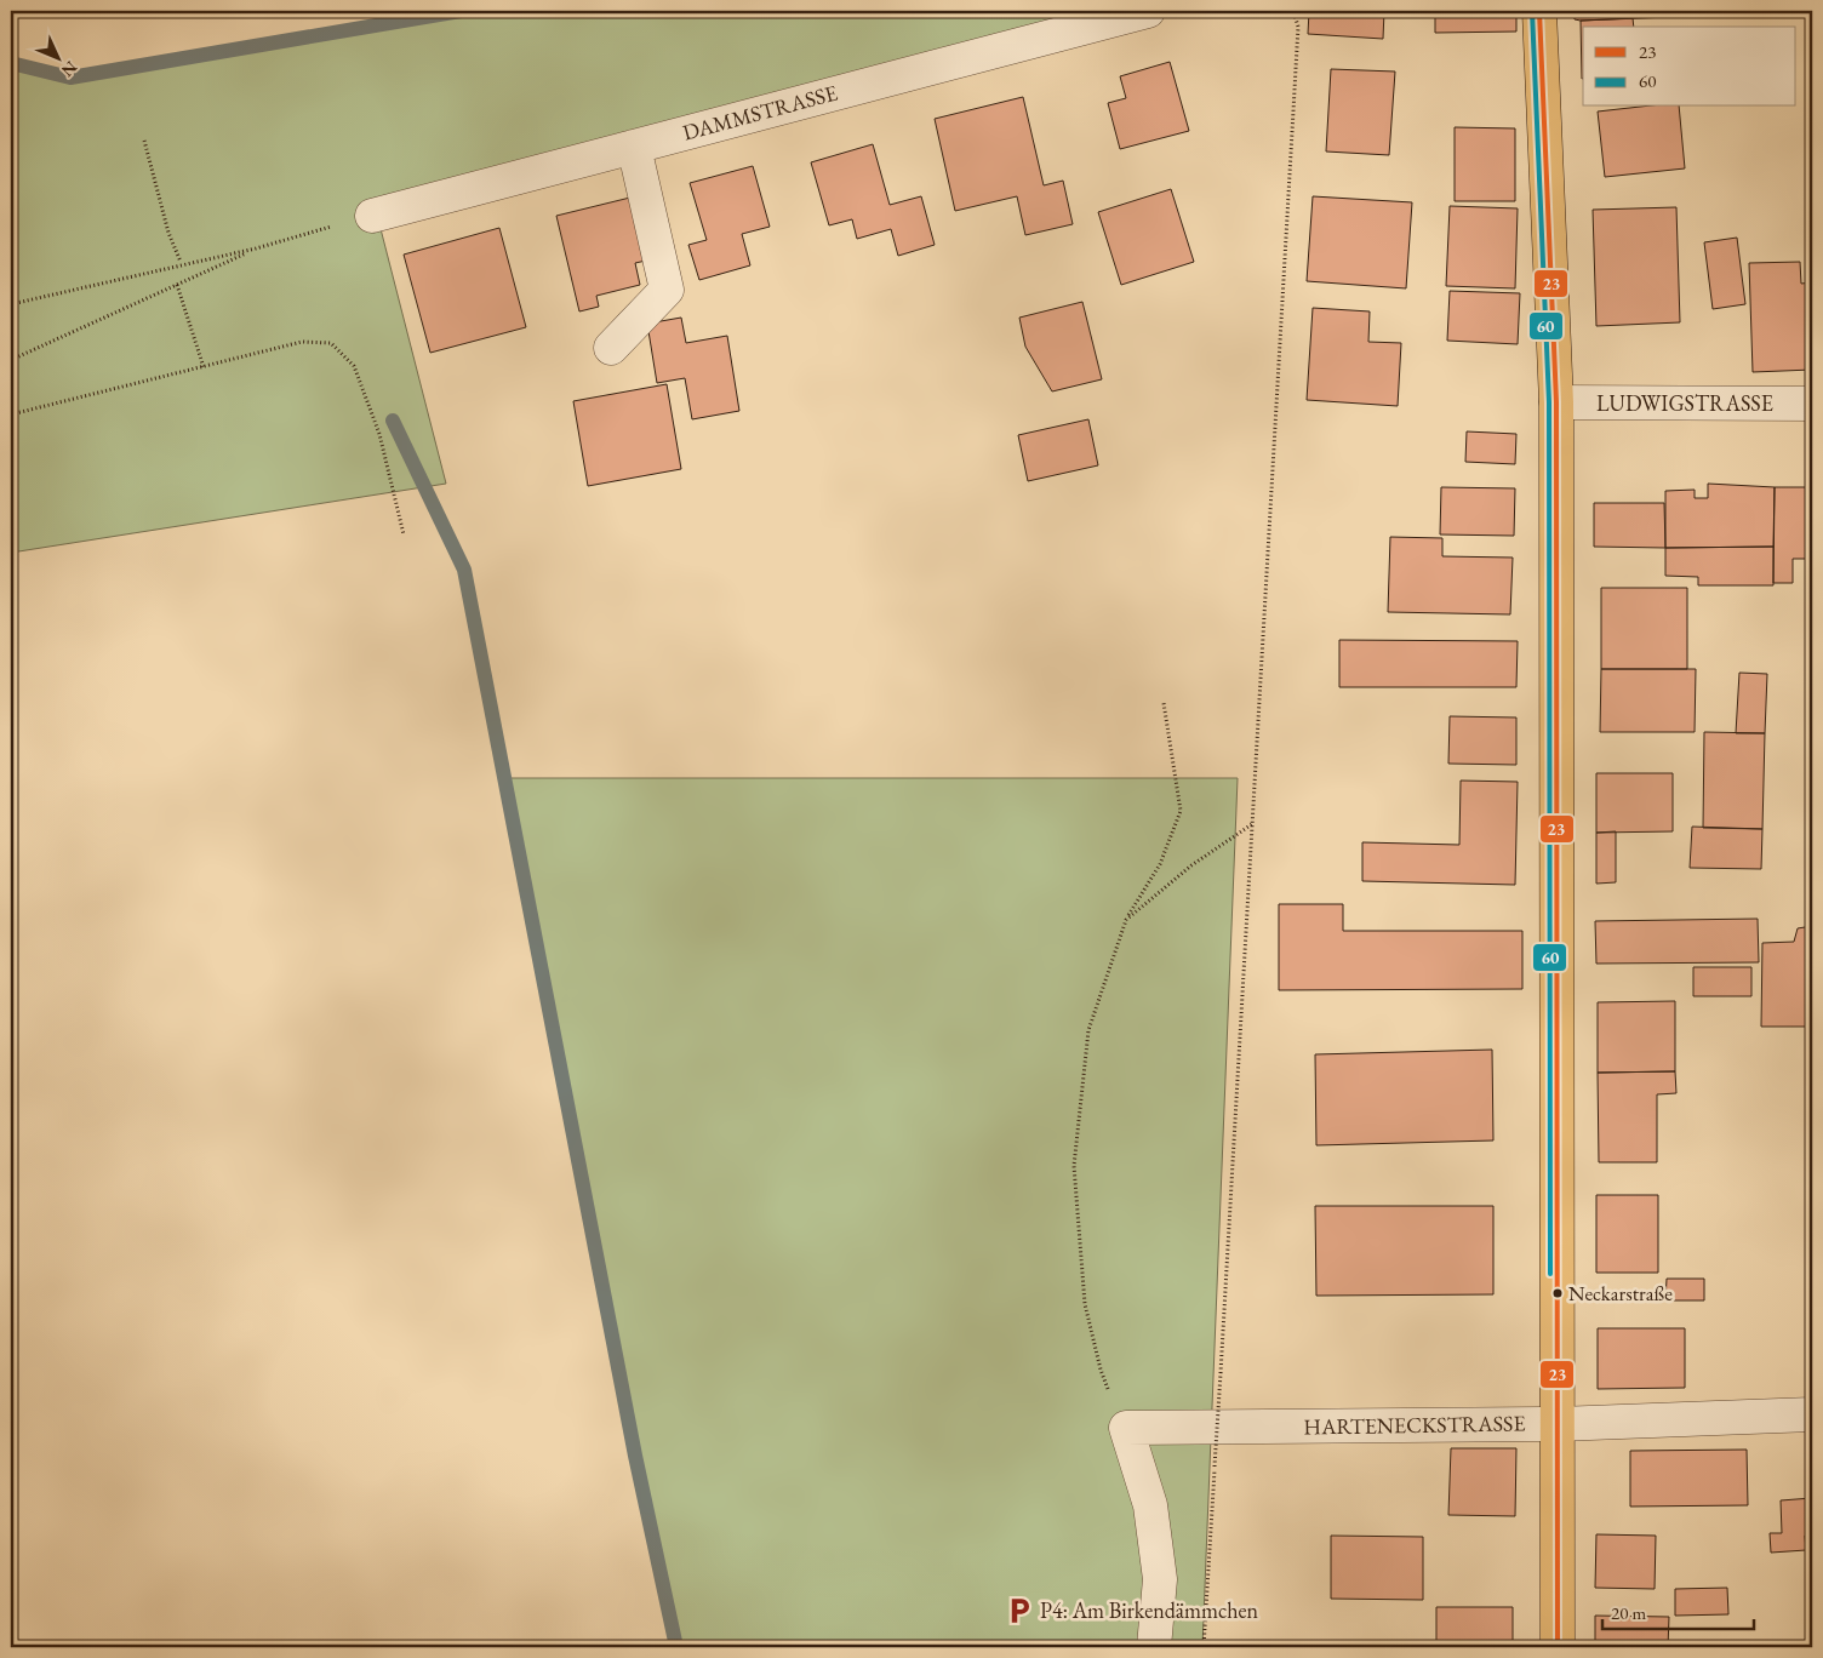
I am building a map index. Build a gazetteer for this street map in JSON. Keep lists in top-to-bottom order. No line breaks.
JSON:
{"streets":{"street":["DAMMSTRASSE","LUDWIGSTRASSE","HARTENECKSTRASSE"]},"places":{"other":["Neckarstraße"],"parking":["P4: Am Birkendämmchen"]},"lines":["transit line 23","transit line 60"],"legend":["23","60"],"scale_bar":"20 m","north":"bottom right"}
